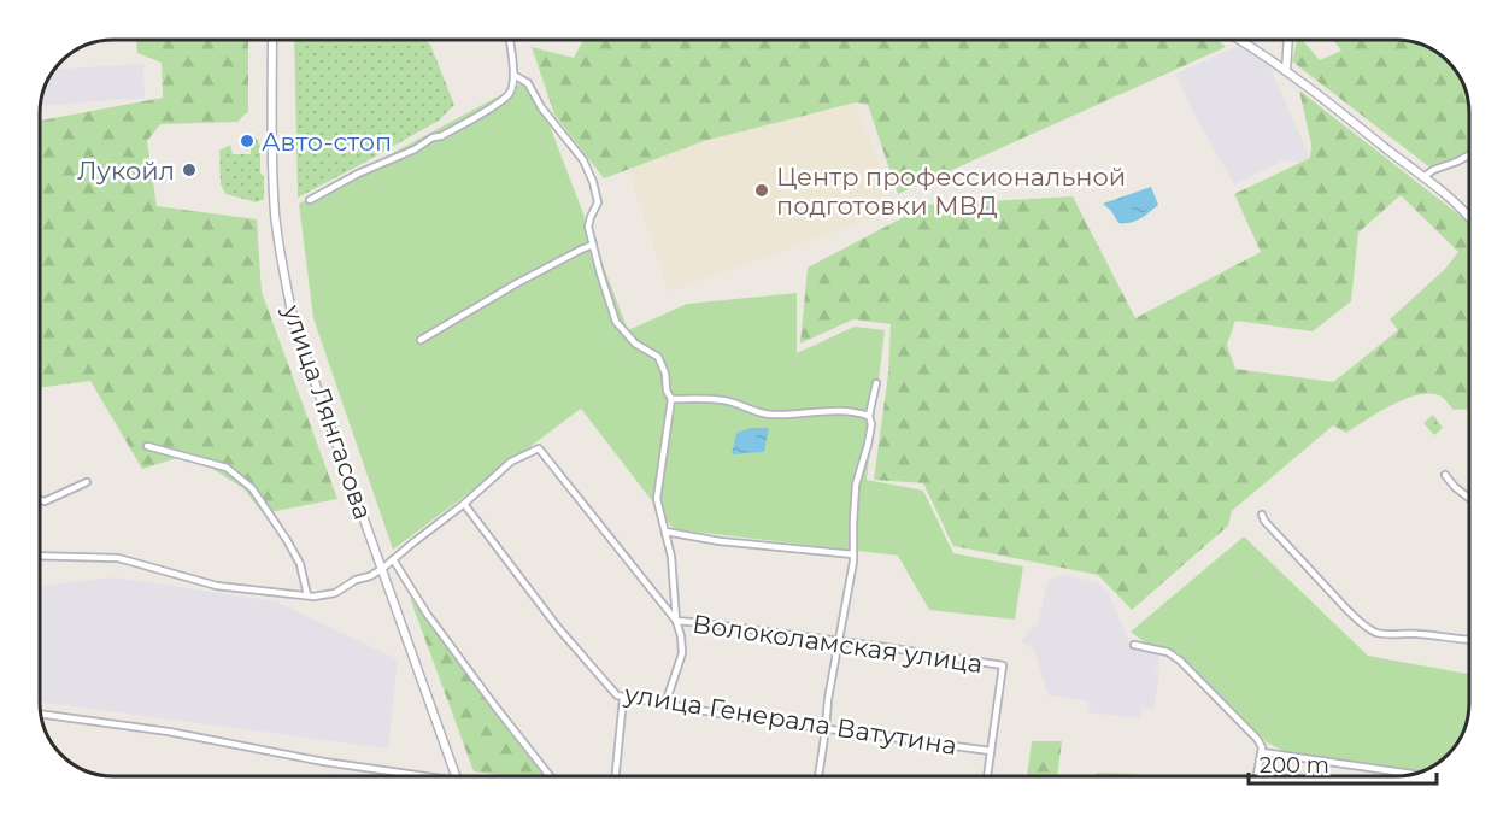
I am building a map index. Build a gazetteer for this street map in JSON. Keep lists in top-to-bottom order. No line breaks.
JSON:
{"streets":{"main road":["улица Лянгасова"],"street":["Волоколамская улица","улица Генерала Ватутина"]},"crossings":[["Волоколамская улица","улица Генерала Ватутина"]],"places":["Авто-стоп","Лукойл","Центр профессиональной подготовки МВД"],"scale_bar":"200 m"}
